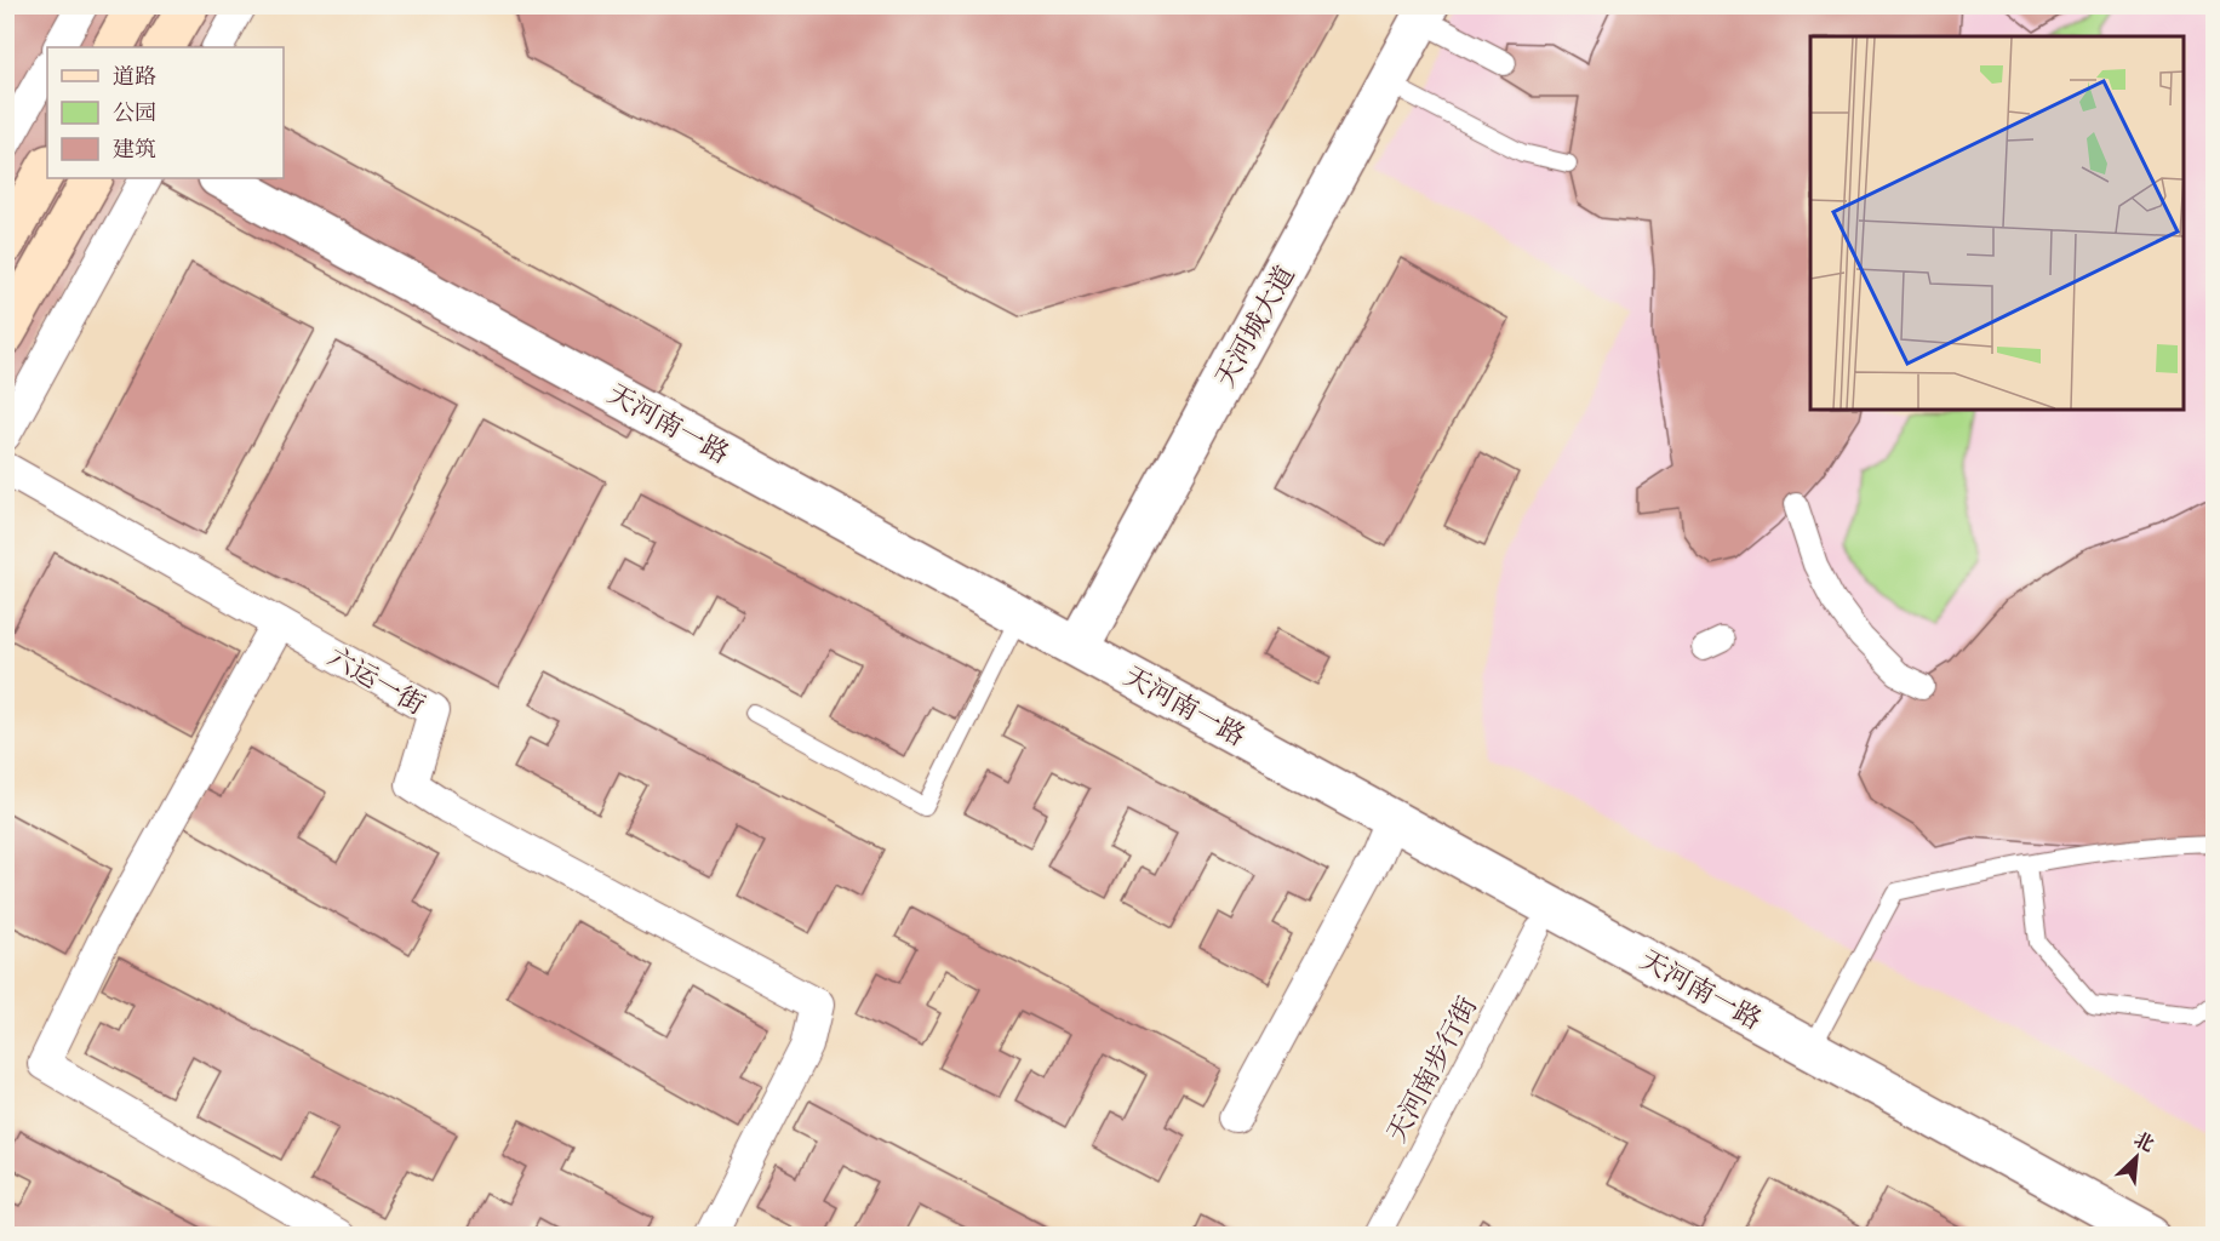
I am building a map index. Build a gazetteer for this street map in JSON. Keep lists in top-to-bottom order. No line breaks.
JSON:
{"streets":{"street":["天河城大道","天河南一路","六运一街","天河南步行街"]},"crossings":[["天河城大道","天河南一路"]],"legend":["道路","公园","建筑"],"north":"top right"}
